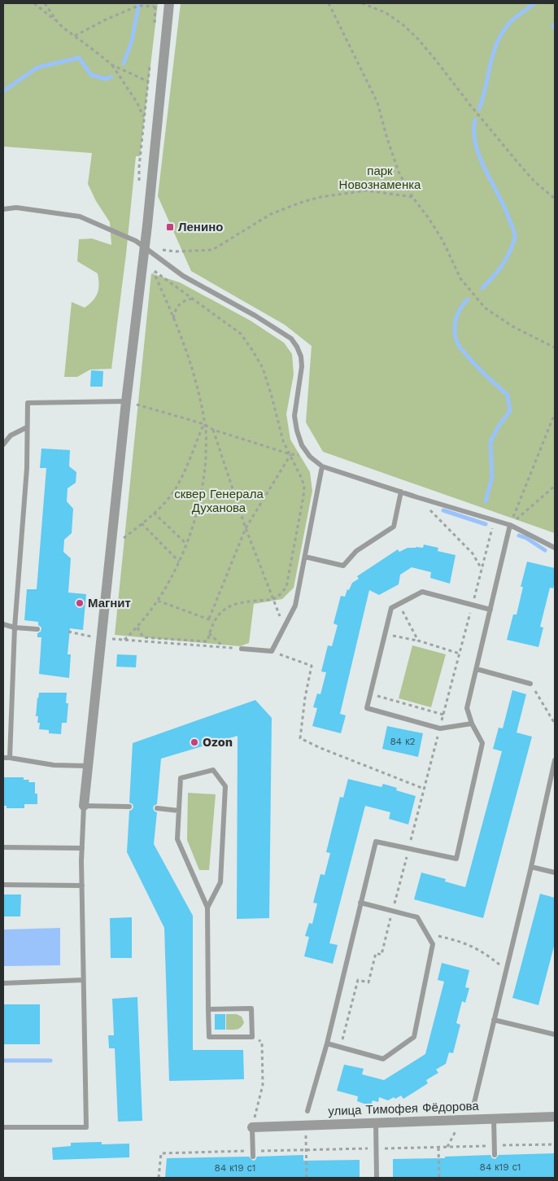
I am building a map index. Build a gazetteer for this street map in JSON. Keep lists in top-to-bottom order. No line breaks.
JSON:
{"streets":{"street":["улица Тимофея Фёдорова"]},"parks":["парк Новознаменка","сквер Генерала Духанова"],"places":{"transit":["Ленино"],"other":["Магнит","Ozon"]},"house_numbers":["84 к2","84 к19 с1","84 к19 с1"]}
